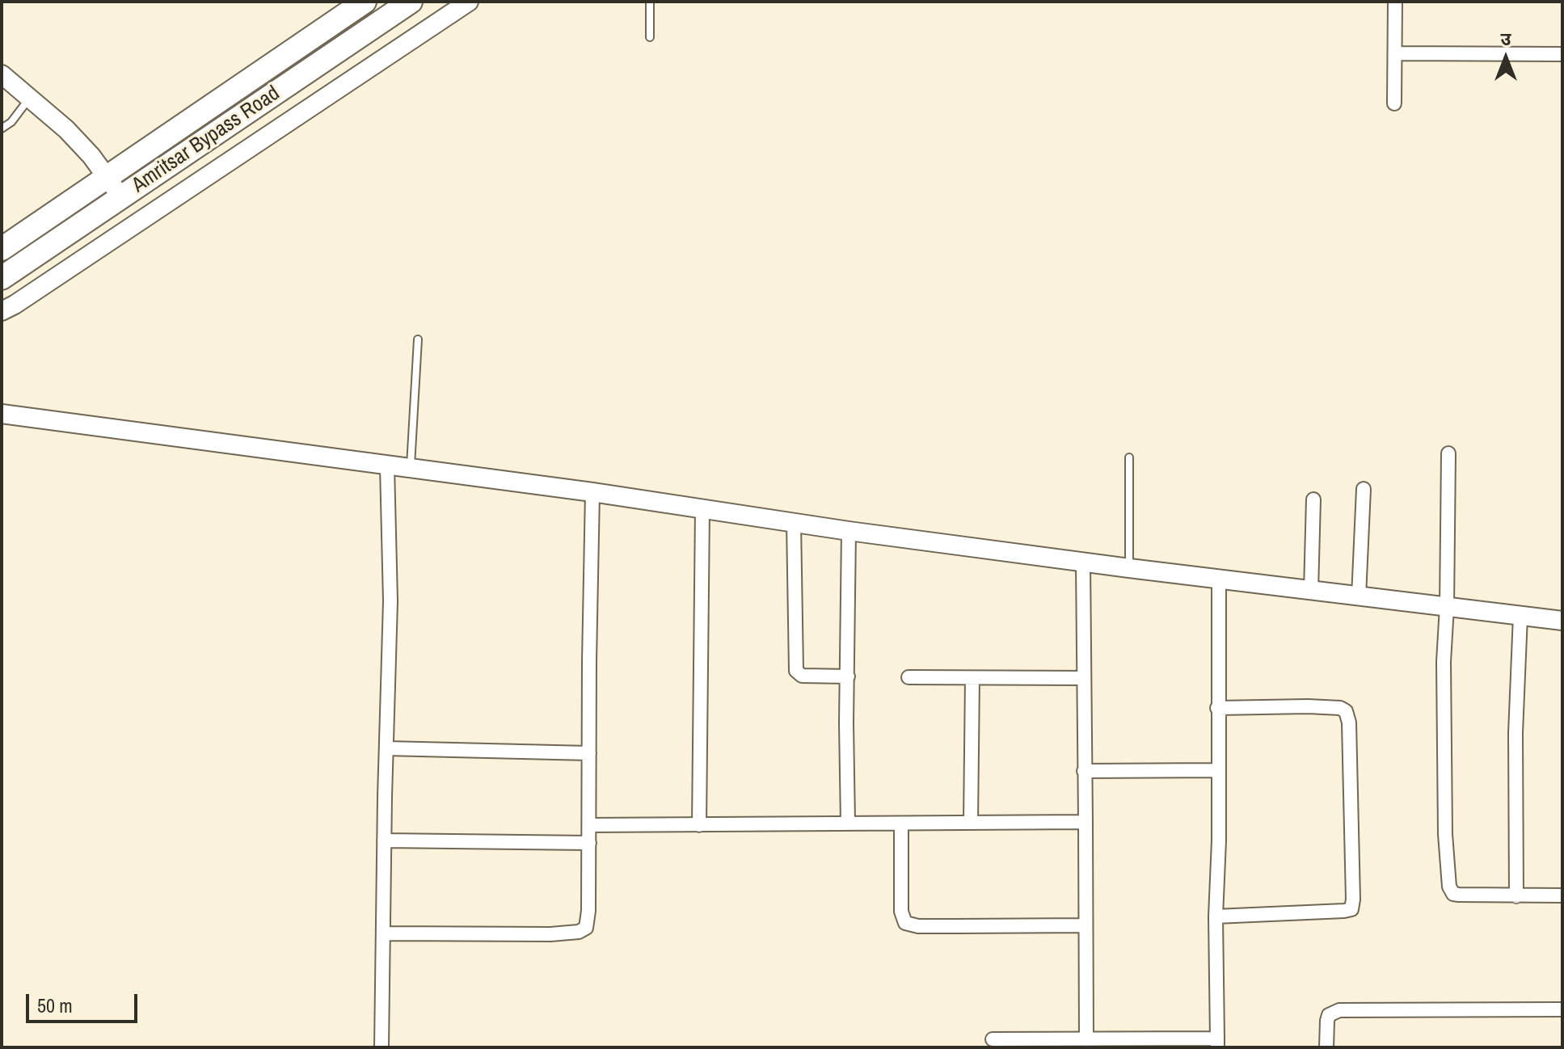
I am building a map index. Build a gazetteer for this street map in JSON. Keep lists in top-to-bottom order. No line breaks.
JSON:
{"streets":{"highway":["Amritsar Bypass Road"]},"scale_bar":"50 m","north":"top"}
